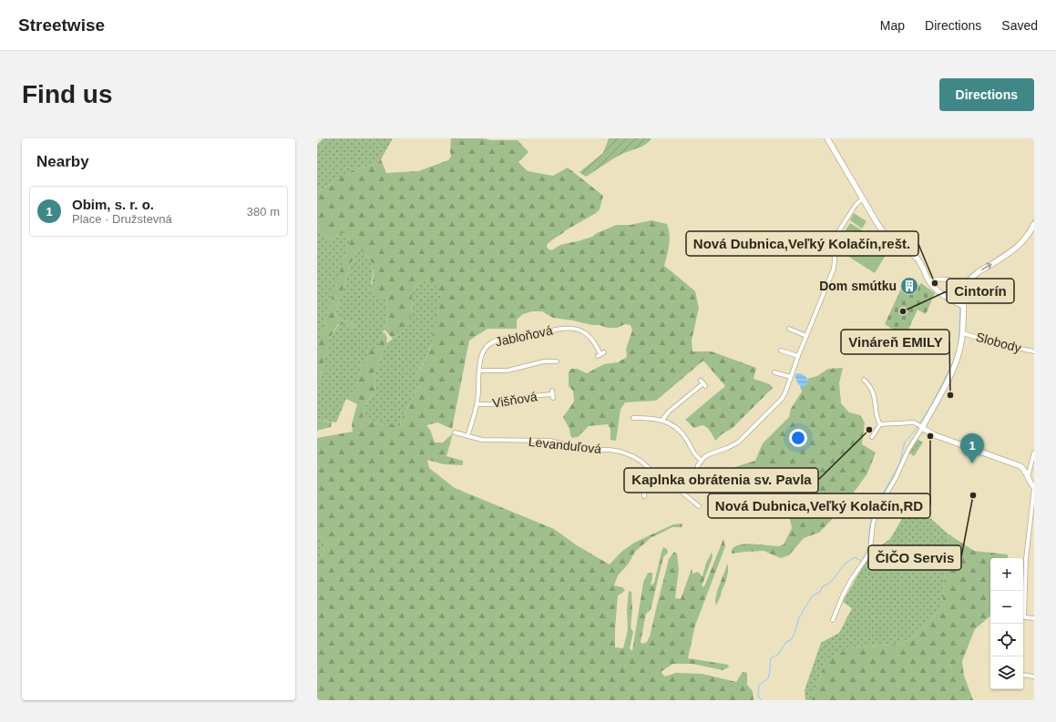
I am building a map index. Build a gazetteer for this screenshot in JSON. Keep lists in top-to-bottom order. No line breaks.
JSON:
{"streets":{"street":["Jabloňová","Slobody","Višňová","Levanduľová"]},"crossings":[["Jabloňová","Višňová"],["Jabloňová","Levanduľová"]],"places":{"other":["Nová Dubnica,Veľký Kolačín,rešt.","Cintorín","Vináreň EMILY","Kaplnka obrátenia sv. Pavla","Nová Dubnica,Veľký Kolačín,RD","ČIČO Servis"],"building":["Dom smútku"]},"page":{"header":"Streetwise","nav":["Map","Directions","Saved"],"buttons":"Directions","title":"Find us","heading":"Nearby","list":[{"mark":"1","name":"Obim, s. r. o.","note":"Place · Družstevná","value":"380 m"}],"pins":"1","map_buttons":["+","−"]}}
